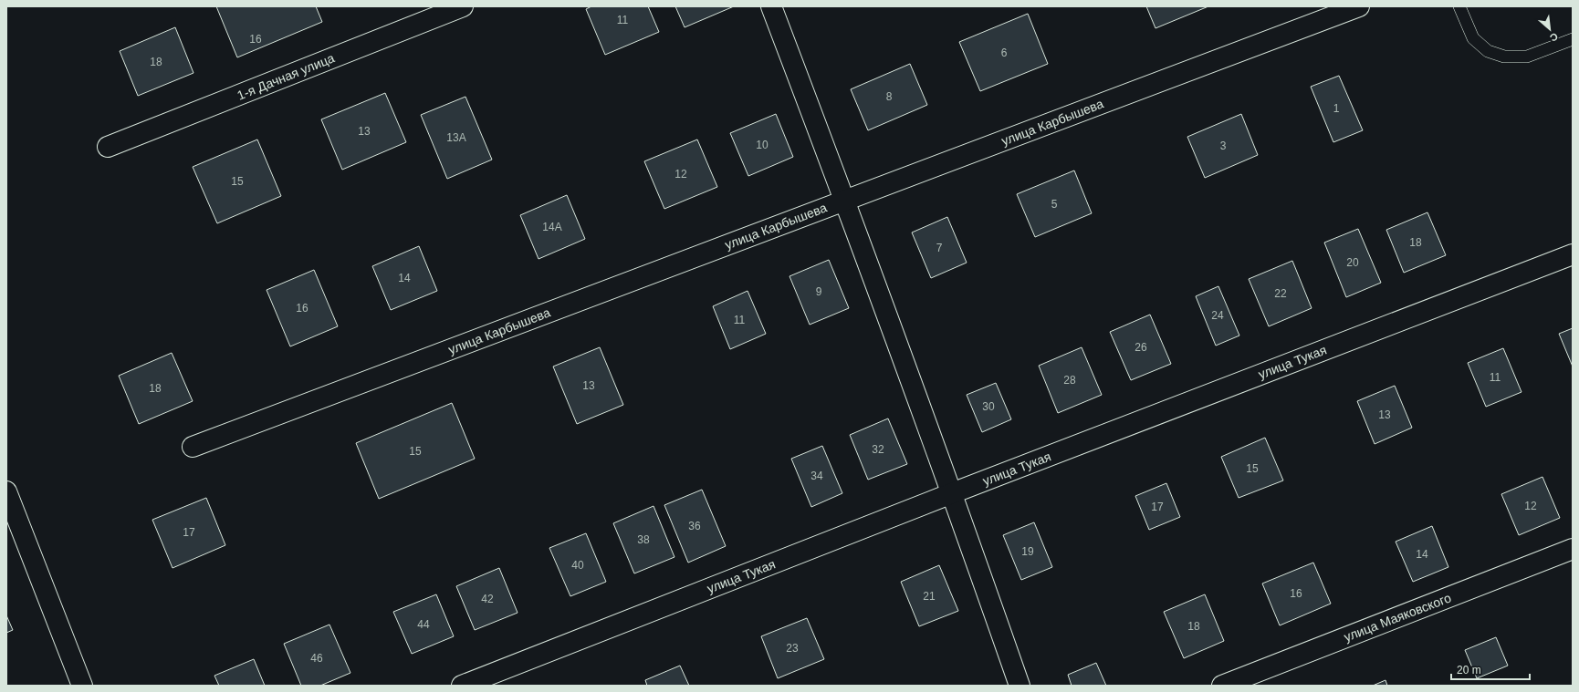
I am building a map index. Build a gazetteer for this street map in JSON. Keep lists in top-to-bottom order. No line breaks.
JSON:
{"streets":{"street":["1-я Дачная улица","улица Карбышева","улица Тукая","улица Маяковского"]},"house_numbers":["11","16","6","18","8","1","13","13А","10","3","12","15","5","14А","18","7","20","14","9","22","16","24","11","26","11","28","13","18","30","13","32","15","15","34","12","17","36","17","38","19","14","40","16","21","42","44","18","23","46"],"scale_bar":"20 m","north":"bottom right"}
